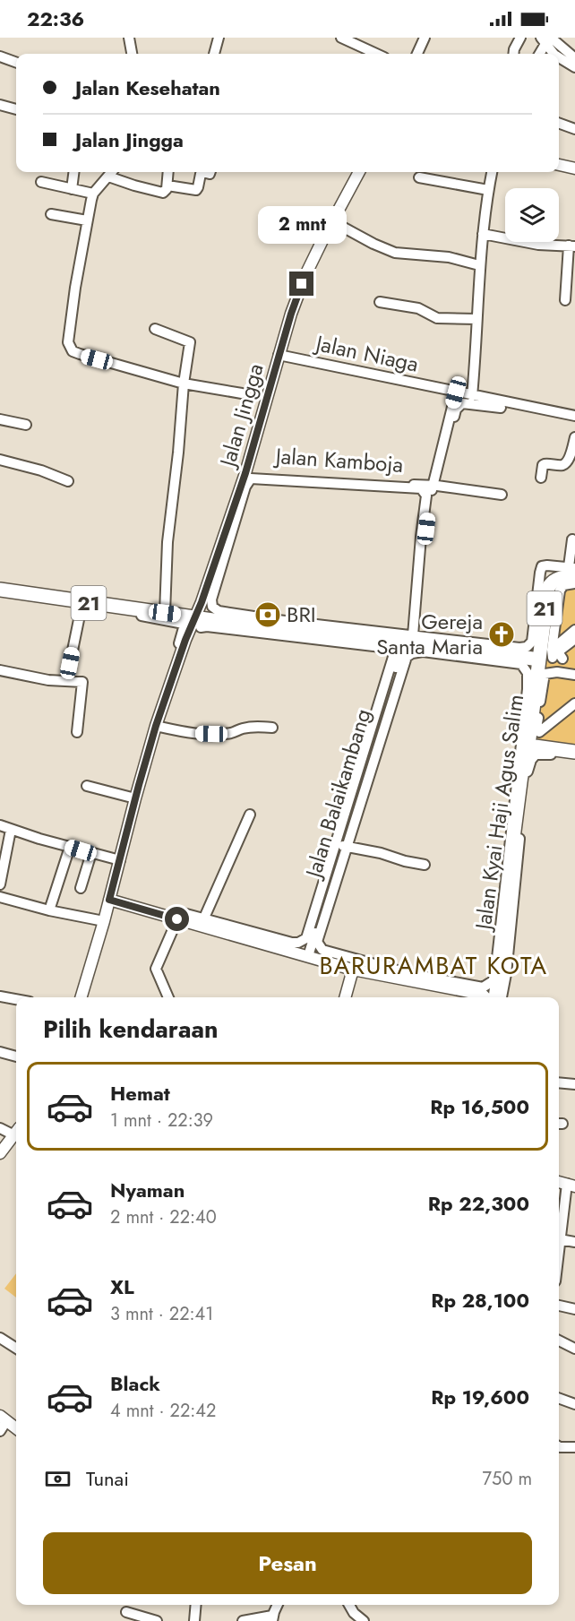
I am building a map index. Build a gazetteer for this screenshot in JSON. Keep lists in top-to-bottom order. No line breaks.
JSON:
{"streets":{"highway":["21","Jalan Kyai Haji Agus Salim"],"main road":["Jalan Jingga"],"street":["Jalan Niaga","Jalan Kamboja","Jalan Balaikambang"]},"crossings":[["Jalan Niaga","Jalan Jingga"],["Jalan Jingga","Jalan Kamboja"],["Jalan Jingga","21"],["21","Jalan Balaikambang"],["21","Jalan Kyai Haji Agus Salim"]],"districts":["BARURAMBAT KOTA"],"places":{"bank":["BRI"],"church":["Gereja Santa Maria"]},"page":{"status":"22:36","banner":["Jalan Kesehatan","Jalan Jingga"],"bubble":"2 mnt","heading":"Pilih kendaraan","list":[{"name":"Hemat","note":"1 mnt · 22:39","value":"Rp 16,500"},{"name":"Nyaman","note":"2 mnt · 22:40","value":"Rp 22,300"},{"name":"XL","note":"3 mnt · 22:41","value":"Rp 28,100"},{"name":"Black","note":"4 mnt · 22:42","value":"Rp 19,600"}],"pay":["Tunai","750 m"],"buttons":"Pesan"}}
